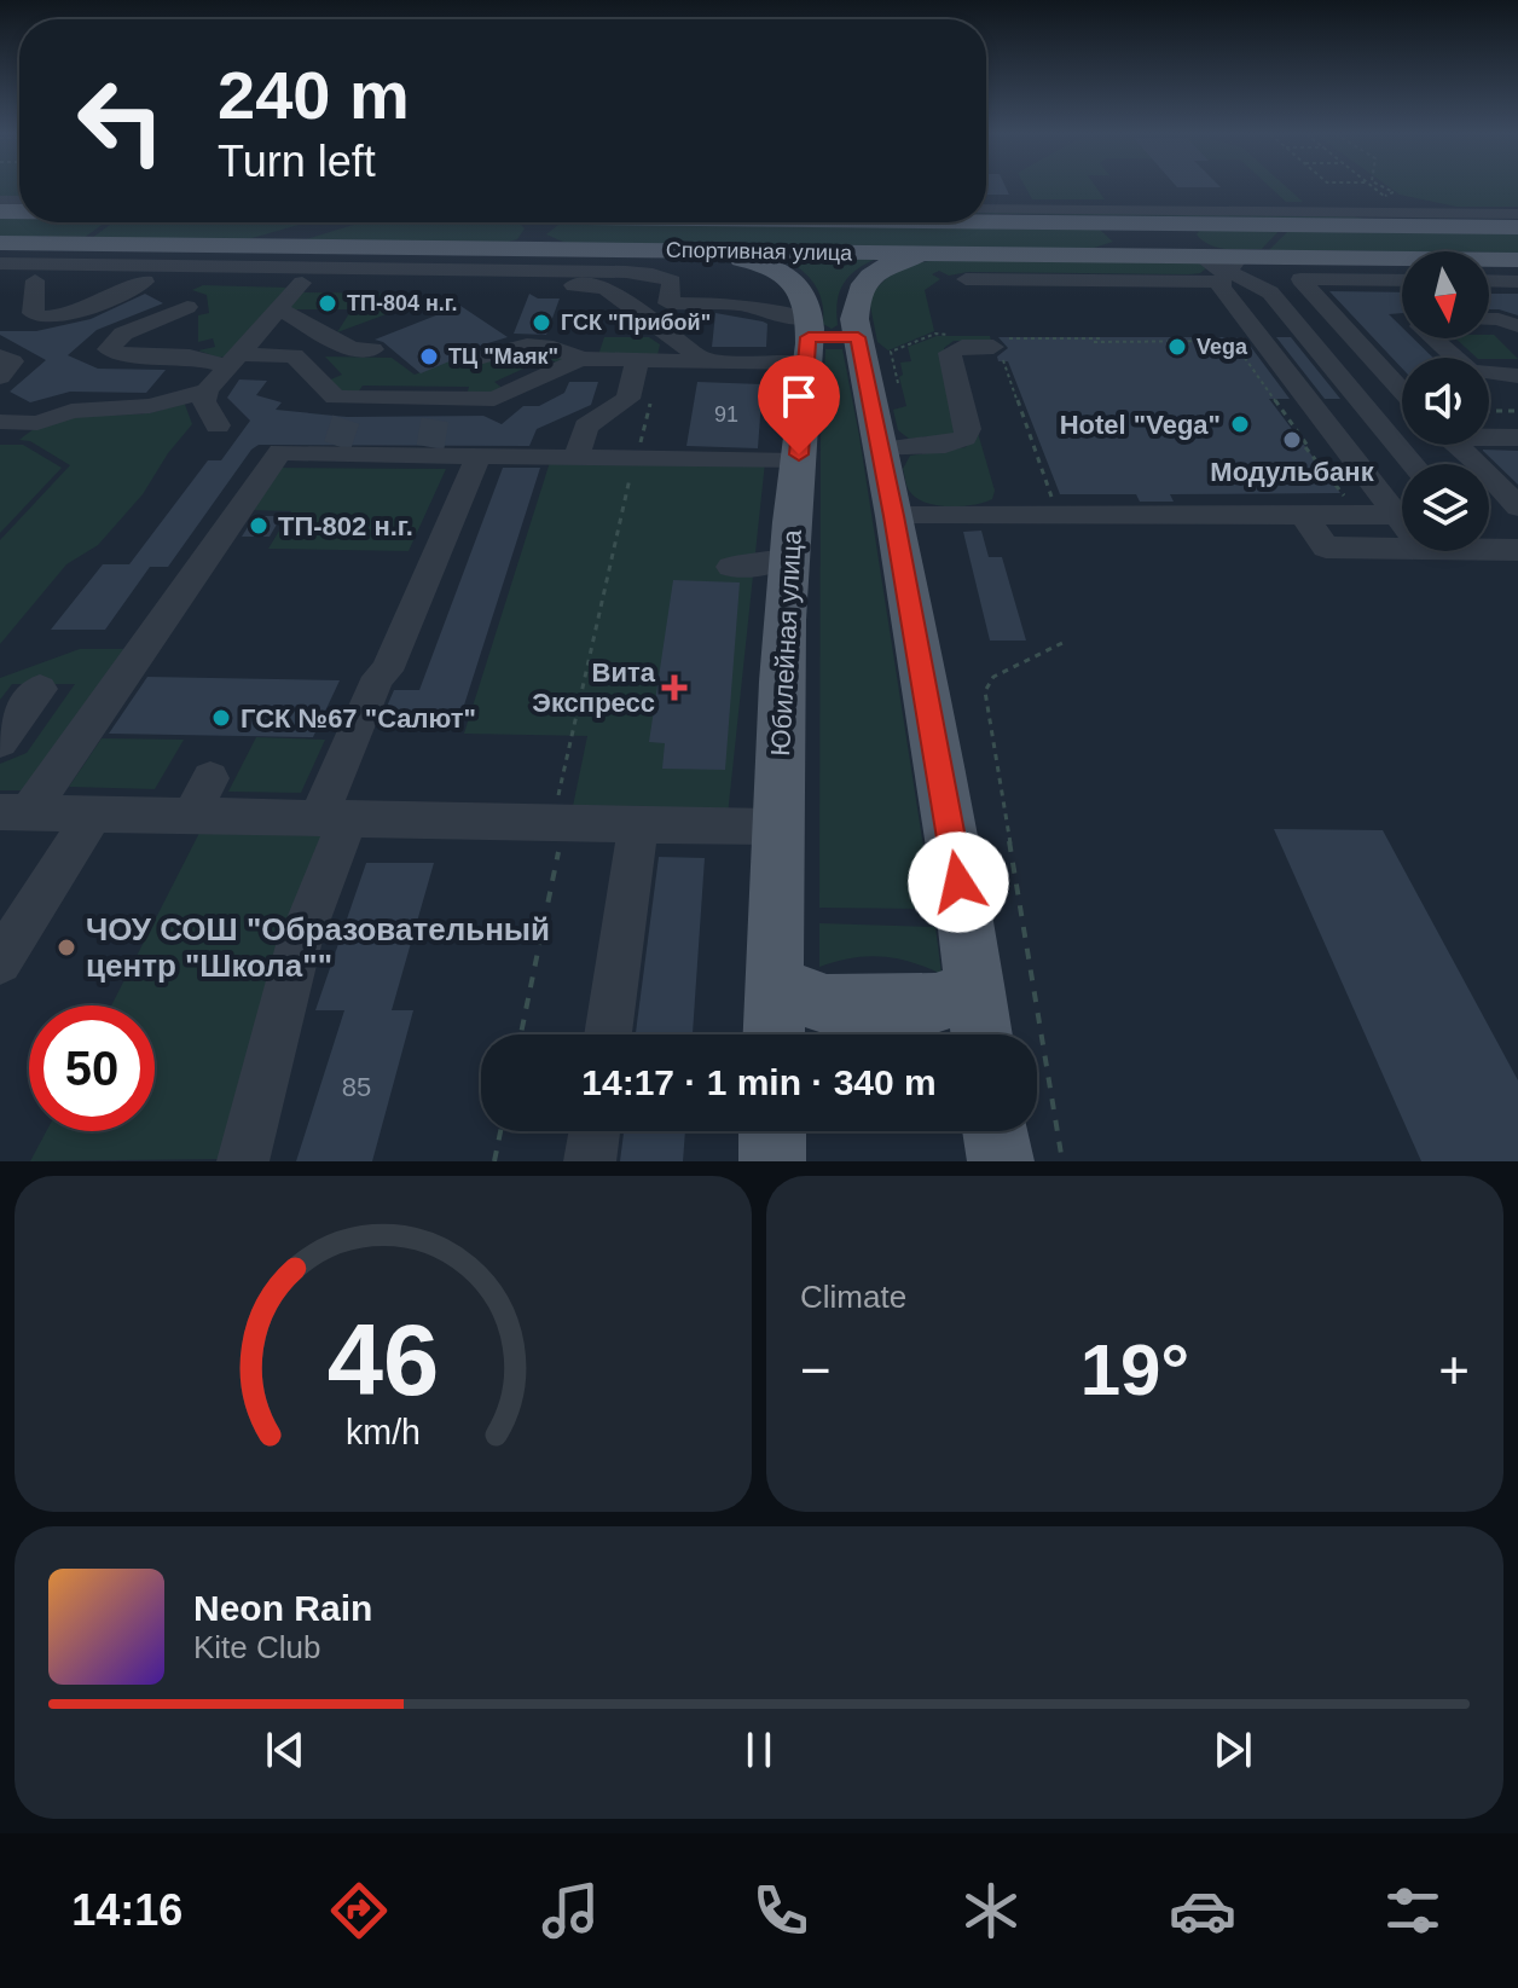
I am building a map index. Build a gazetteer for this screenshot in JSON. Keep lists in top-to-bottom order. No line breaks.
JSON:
{"streets":{"main road":["Спортивная улица","Юбилейная улица"]},"places":{"other":["ТП-804 н.г.","ГСК \"Прибой\"","Vega","ТЦ \"Маяк\"","Hotel \"Vega\"","Модульбанк","ТП-802 н.г.","ГСК №67 \"Салют\"","ЧОУ СОШ \"Образовательный центр \"Школа\"\""],"health":["Вита Экспресс"]},"house_numbers":["91","85"],"north":"bottom","page":{"turn":["240 m","Turn left"],"limit":"50","trip":"14:17 · 1 min · 340 m","tile":"Climate","heat":["−","19°","+"],"song":["Neon Rain","Kite Club"],"tabs":"14:16","gauge":["46","km/h"]}}
